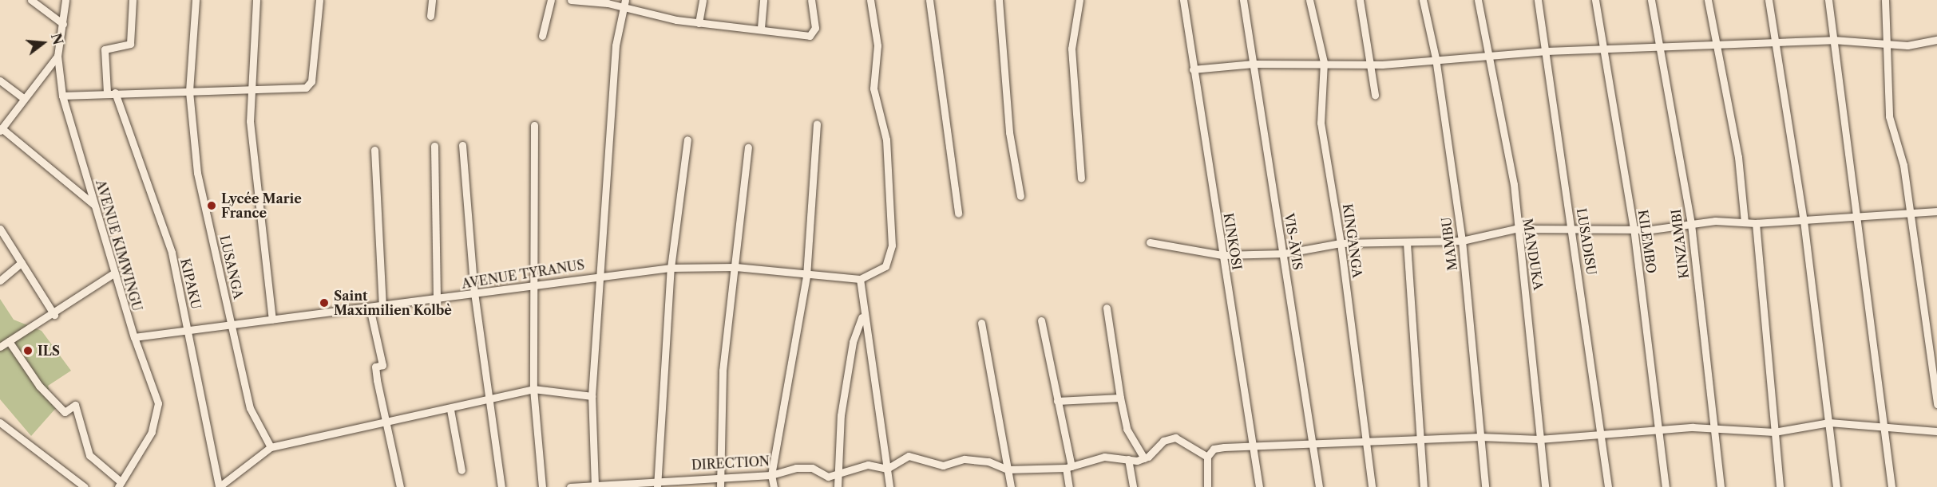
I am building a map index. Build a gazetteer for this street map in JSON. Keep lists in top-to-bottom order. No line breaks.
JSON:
{"streets":{"street":["KINGANGA","KINKOSI","VIS-ÀVIS","LUSADISU","KILEMBO","MAMBU","KINZAMBI","AVENUE KIMWINGU","MANDUKA","LUSANGA","AVENUE TYRANUS","KIPAKU","DIRECTION"]},"crossings":[["AVENUE KIMWINGU","AVENUE TYRANUS"],["LUSANGA","AVENUE TYRANUS"],["AVENUE TYRANUS","KIPAKU"]],"places":["Lycée Marie France","Saint Maximilien Kolbè","ILS"],"north":"right"}
